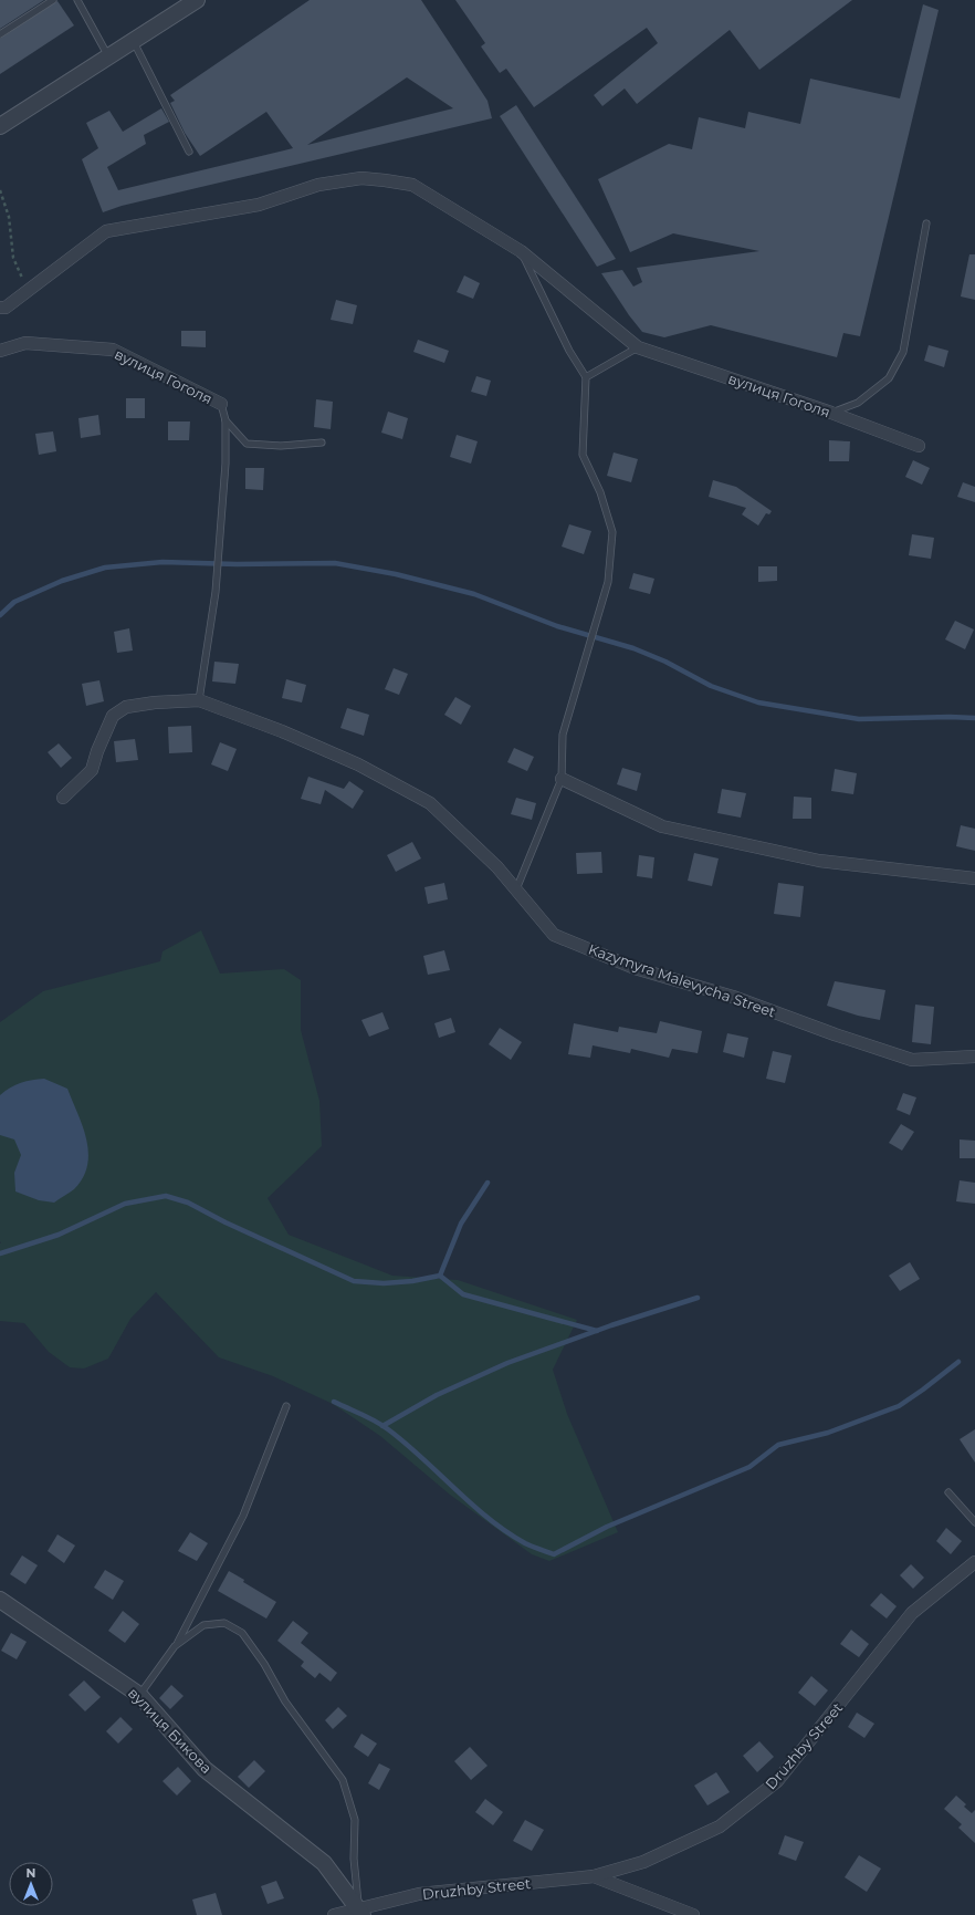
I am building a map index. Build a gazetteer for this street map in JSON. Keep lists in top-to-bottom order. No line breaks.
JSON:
{"streets":{"street":["вулиця Гоголя","Kazymyra Malevycha Street","вулиця Бикова","Druzhby Street"]},"crossings":[["вулиця Бикова","Druzhby Street"]],"north":"top"}
